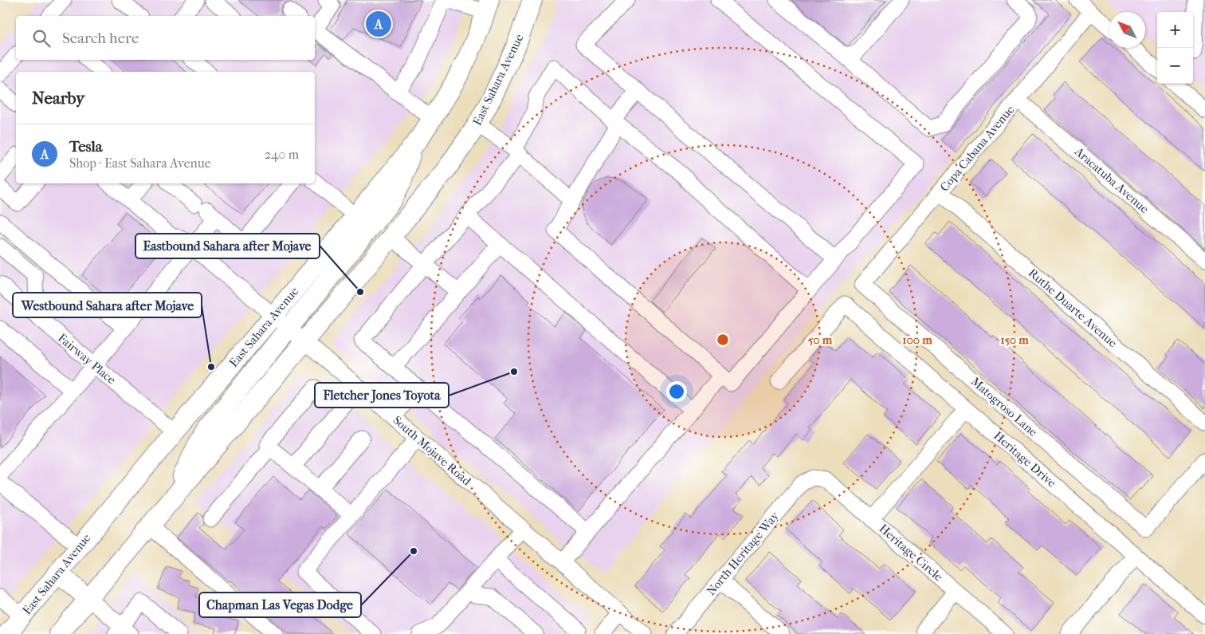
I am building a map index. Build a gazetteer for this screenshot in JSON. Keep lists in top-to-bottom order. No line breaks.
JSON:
{"streets":{"main road":["East Sahara Avenue"],"street":["Copa Cabana Avenue","Aracatuba Avenue","Ruthe Duarte Avenue","Fairway Place","Matogroso Lane","South Mojave Road","Heritage Drive","Heritage Circle","North Heritage Way"]},"crossings":[["East Sahara Avenue","Fairway Place"],["East Sahara Avenue","South Mojave Road"],["Copa Cabana Avenue","Aracatuba Avenue"],["Copa Cabana Avenue","Ruthe Duarte Avenue"],["Copa Cabana Avenue","Matogroso Lane"],["Heritage Circle","North Heritage Way"]],"places":["Eastbound Sahara after Mojave","Westbound Sahara after Mojave","Fletcher Jones Toyota","Chapman Las Vegas Dodge"],"north":"top left","page":{"pins":"A","map_buttons":["+","−"],"search":"Search here","heading":"Nearby","list":[{"mark":"A","name":"Tesla","note":"Shop · East Sahara Avenue","value":"240 m"}]},"rings":["50 m","100 m","150 m"]}
